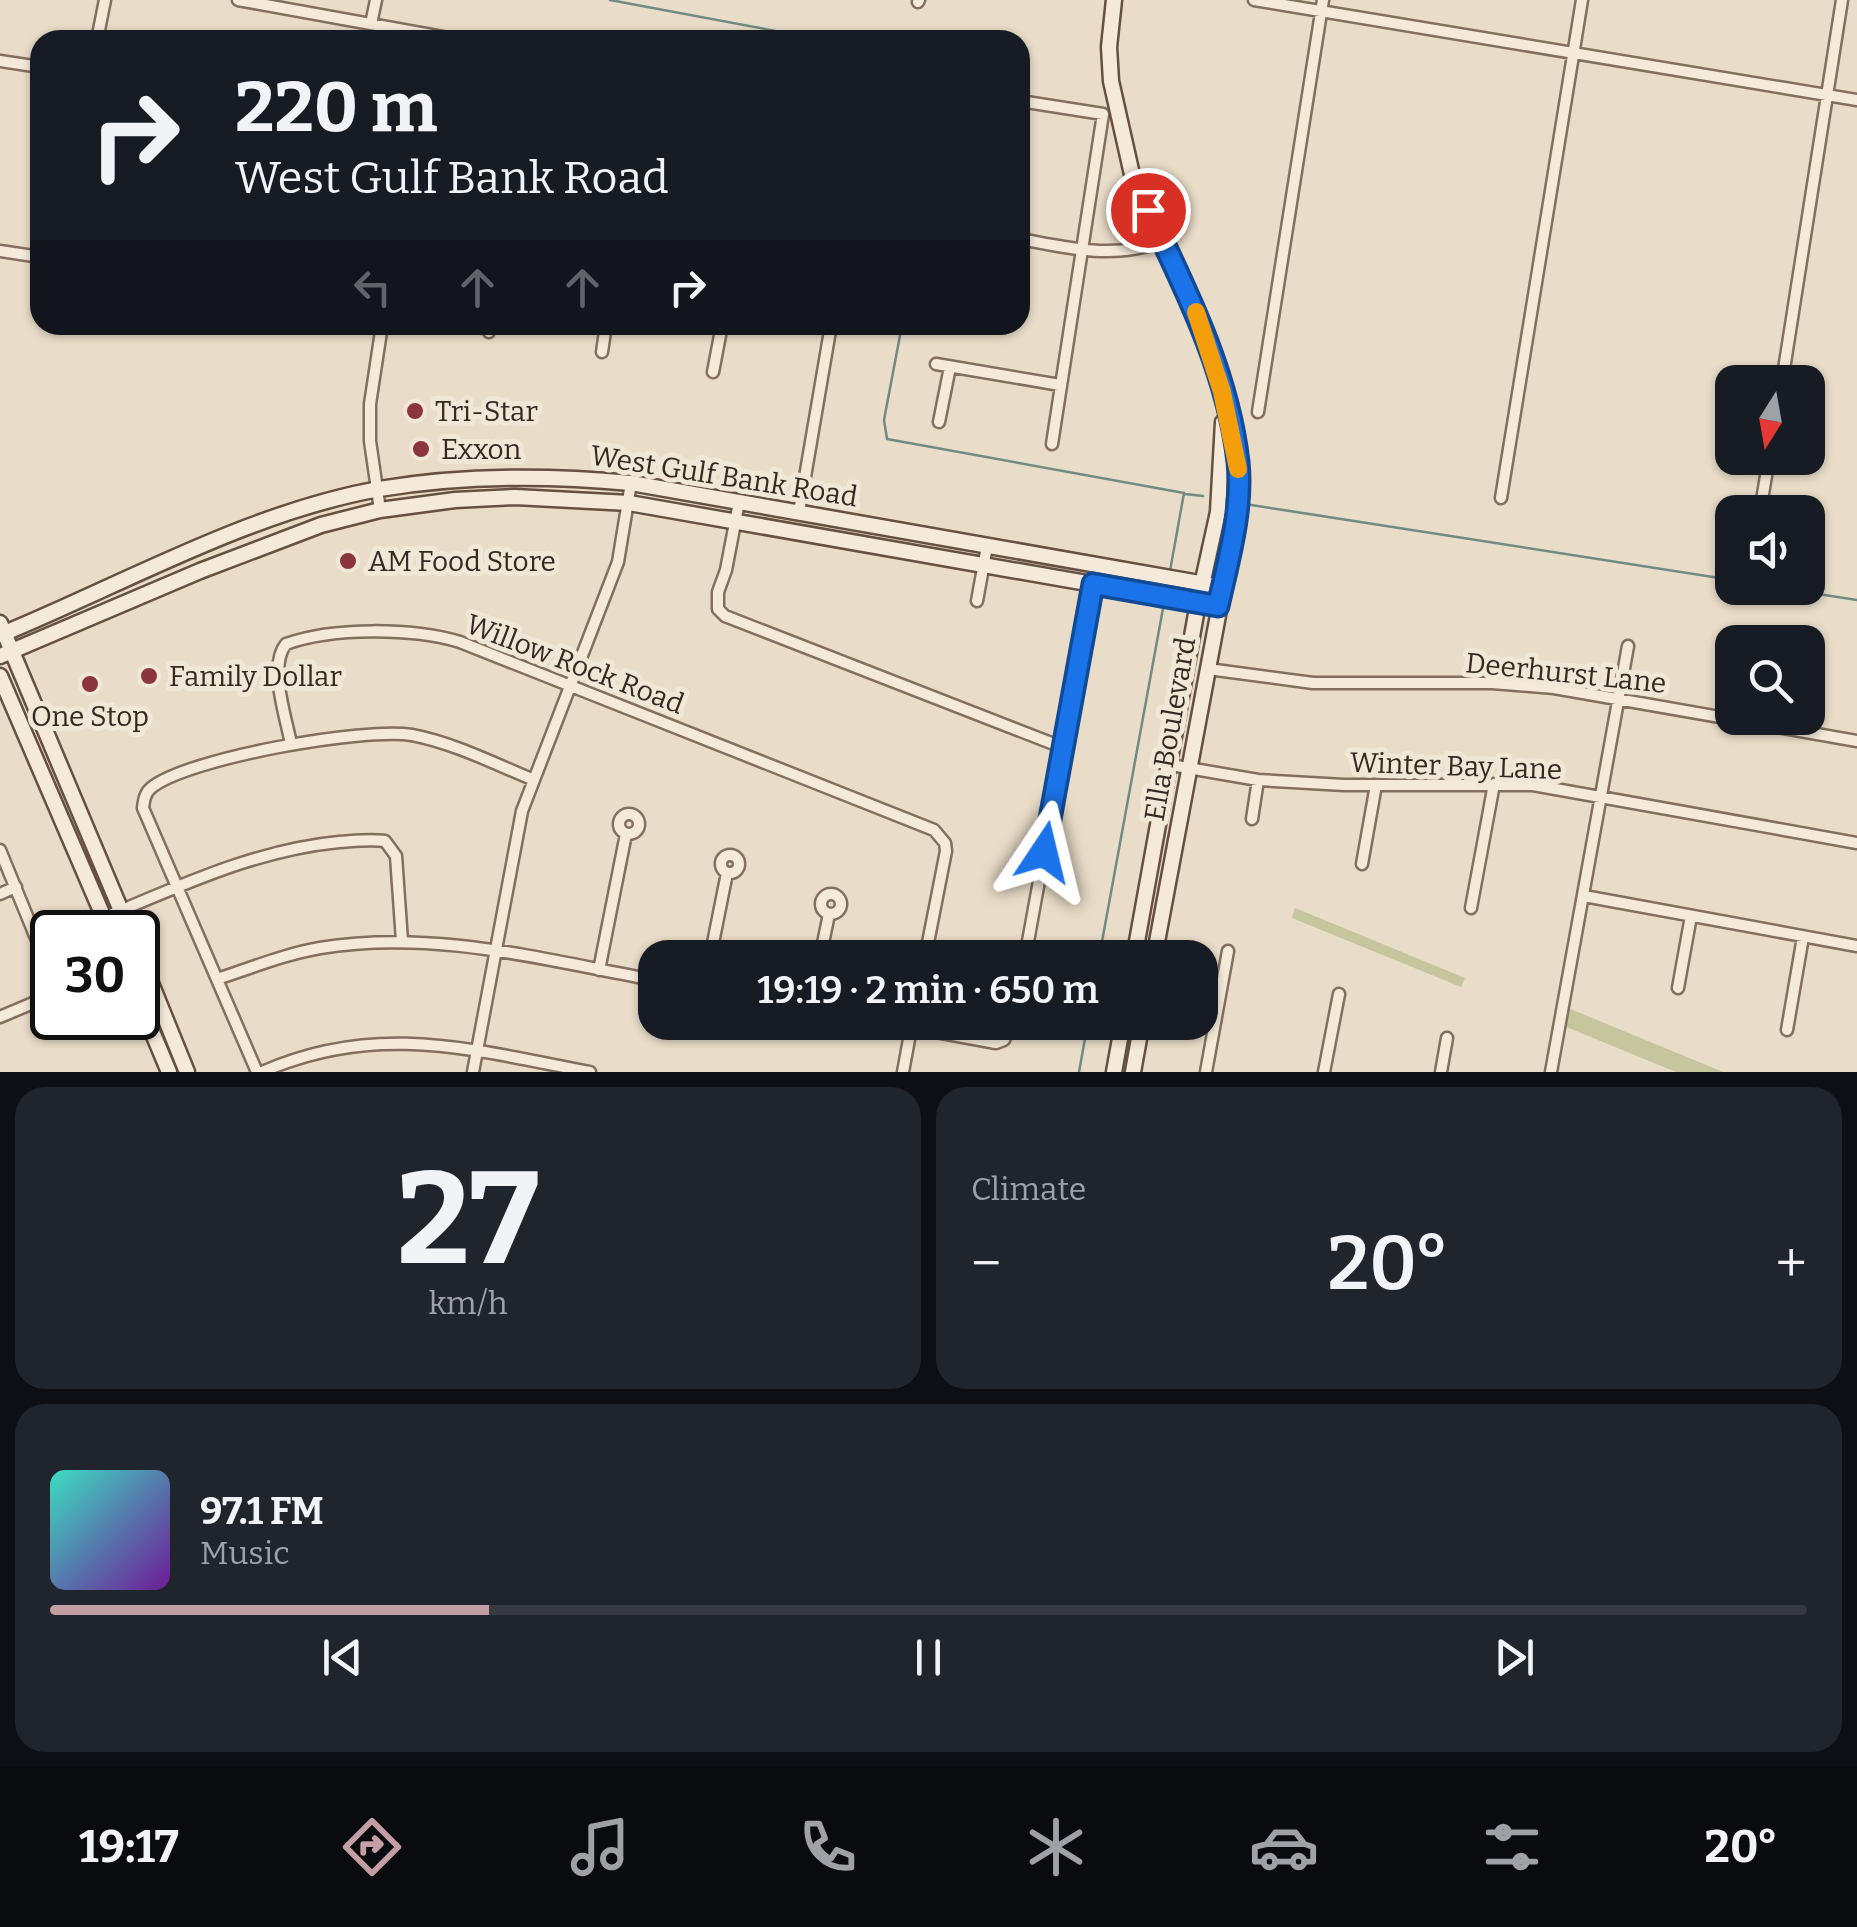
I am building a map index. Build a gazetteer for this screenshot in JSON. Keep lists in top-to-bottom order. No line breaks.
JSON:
{"streets":{"main road":["West Gulf Bank Road","Ella Boulevard"],"street":["Willow Rock Road","Deerhurst Lane","Winter Bay Lane"]},"crossings":[["West Gulf Bank Road","Ella Boulevard"],["Deerhurst Lane","Ella Boulevard"],["Ella Boulevard","Winter Bay Lane"]],"places":["Tri-Star","Exxon","AM Food Store","Family Dollar","One Stop"],"north":"bottom","page":{"turn":["220 m","West Gulf Bank Road"],"limit":"30","trip":"19:19 · 2 min · 650 m","tile":[["27","km/h"],"Climate"],"heat":["−","20°","+"],"song":["97.1 FM","Music"],"tabs":["19:17","20°"]}}
